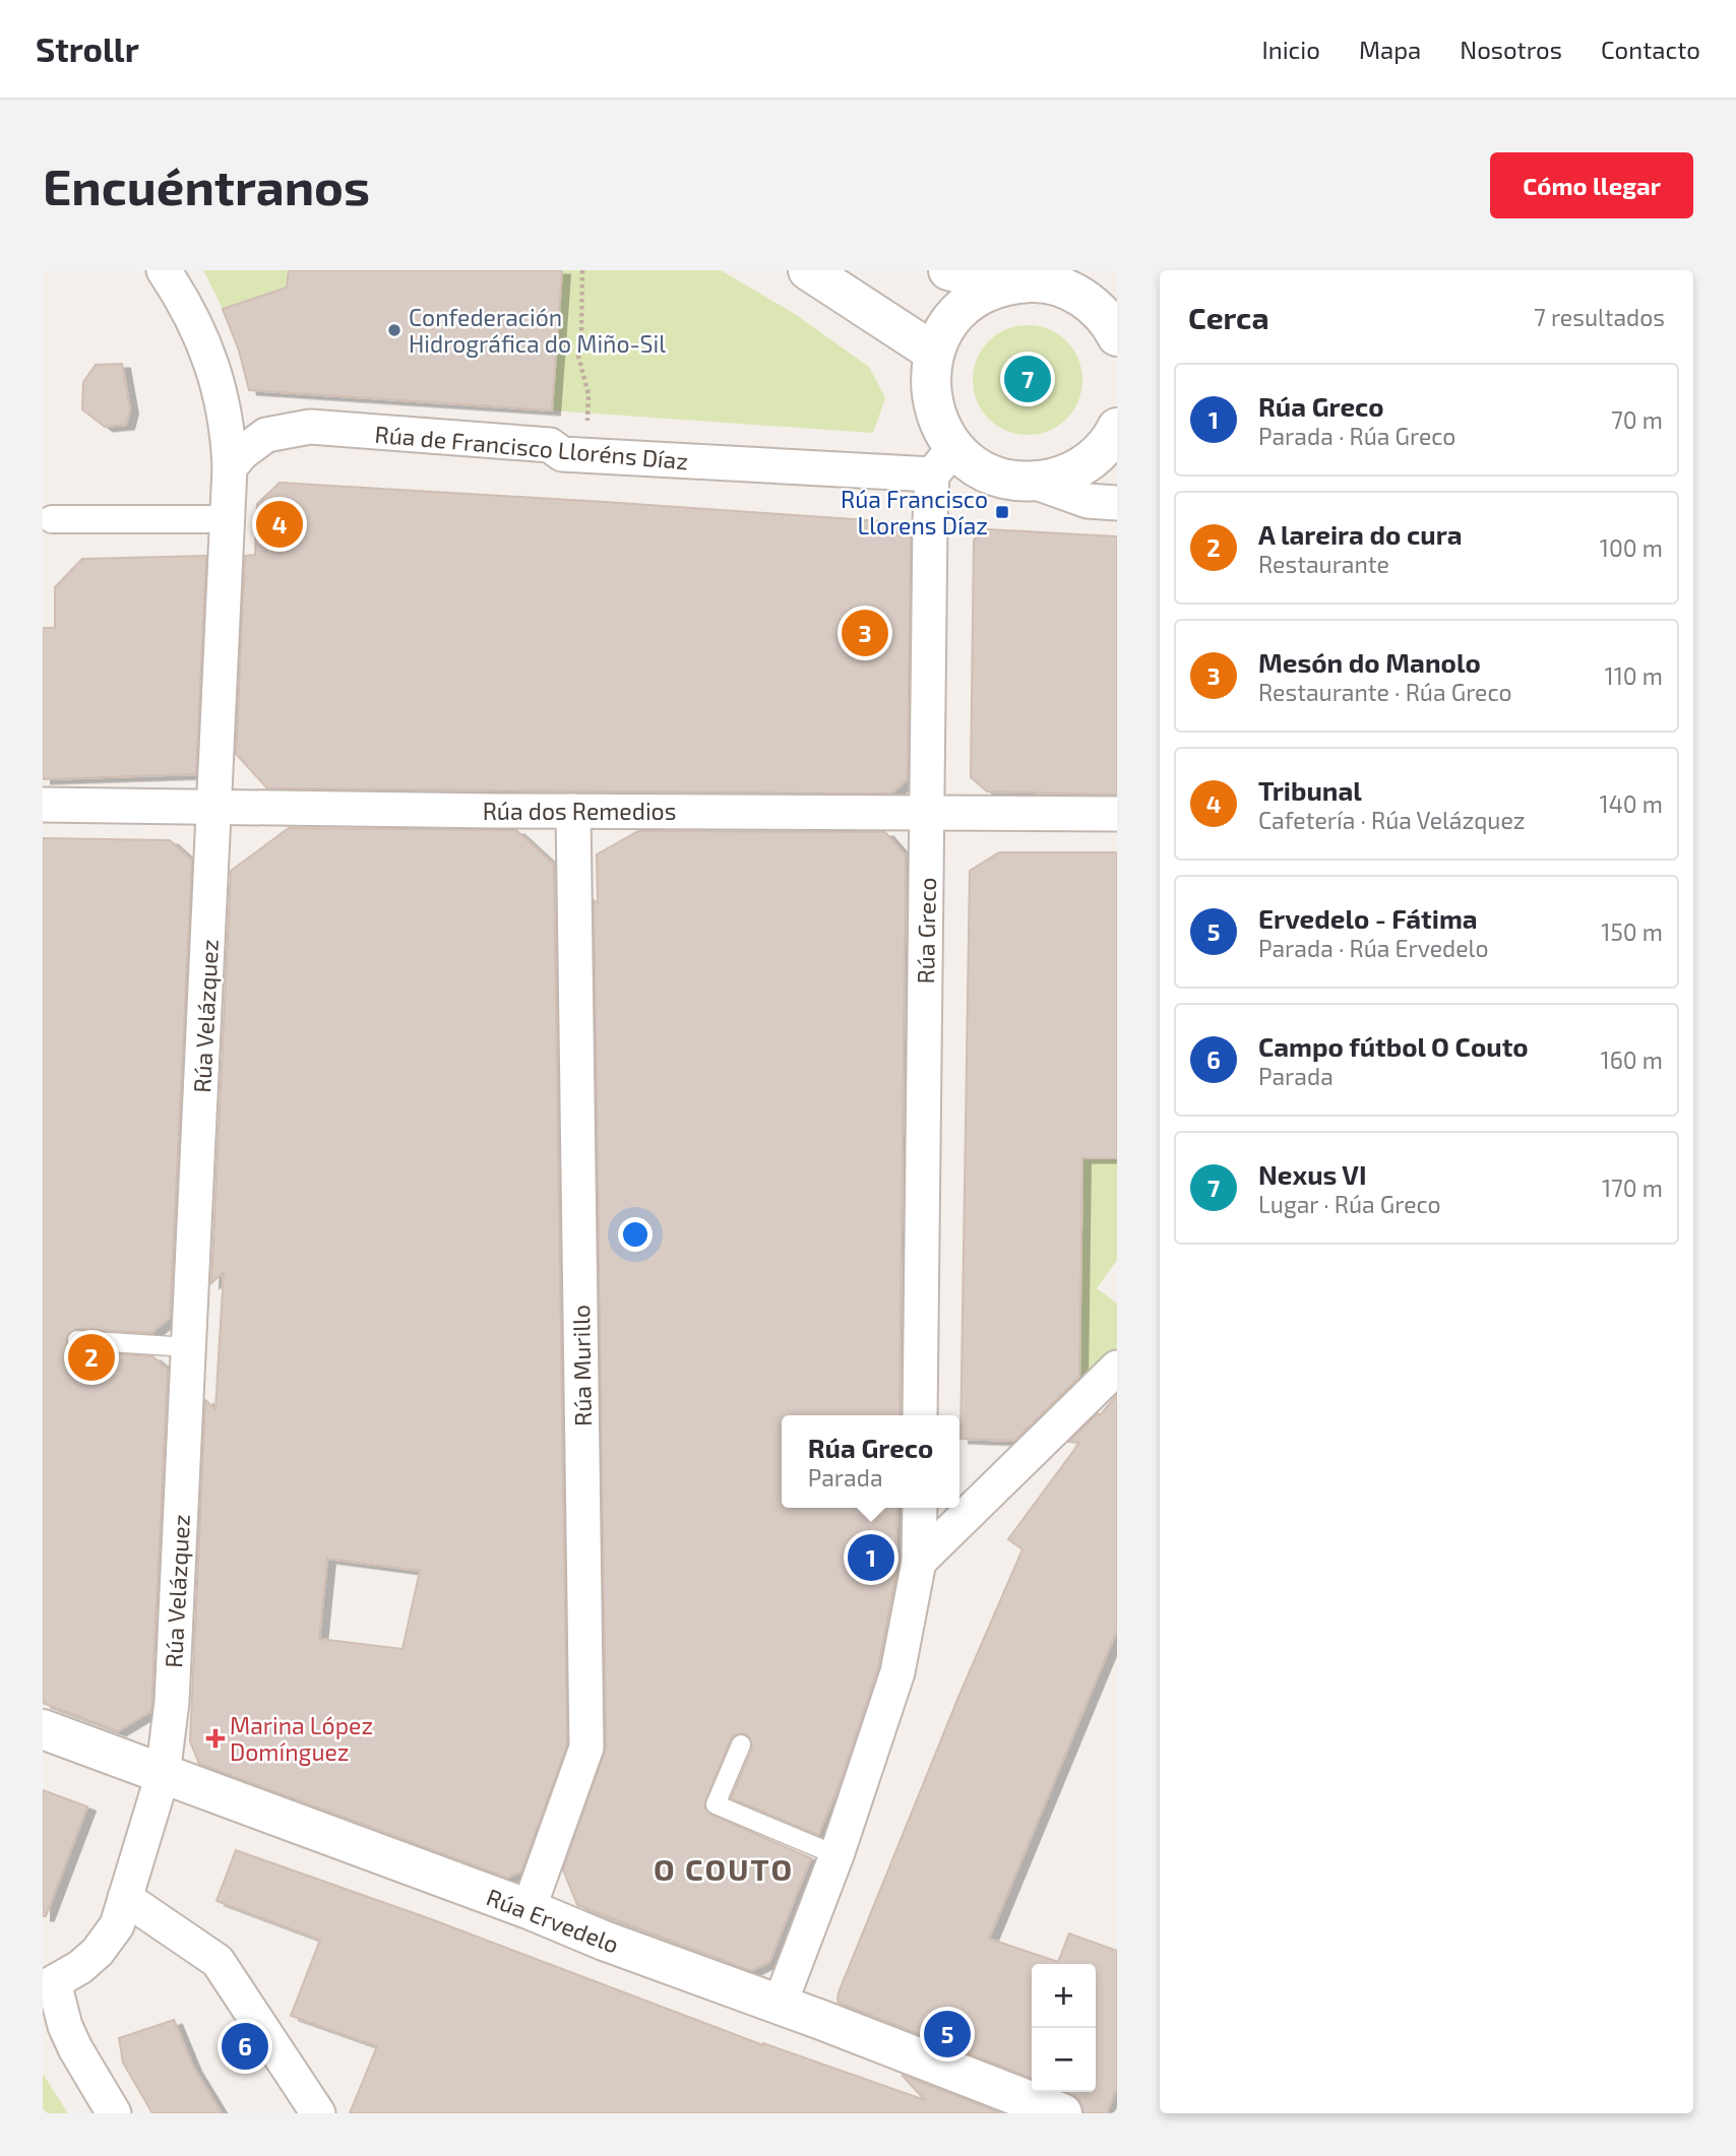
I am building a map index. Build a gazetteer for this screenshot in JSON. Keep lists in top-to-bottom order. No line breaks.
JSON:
{"streets":{"street":["Rúa de Francisco Lloréns Díaz","Rúa dos Remedios","Rúa Greco","Rúa Velázquez","Rúa Murillo","Rúa Ervedelo"]},"crossings":[["Rúa de Francisco Lloréns Díaz","Rúa Greco"],["Rúa de Francisco Lloréns Díaz","Rúa Velázquez"],["Rúa dos Remedios","Rúa Greco"],["Rúa dos Remedios","Rúa Velázquez"],["Rúa dos Remedios","Rúa Murillo"],["Rúa Velázquez","Rúa Ervedelo"],["Rúa Murillo","Rúa Ervedelo"]],"districts":["O COUTO"],"places":{"other":["Confederación Hidrográfica do Miño-Sil"],"transit":["Rúa Francisco Llorens Díaz"],"health":["Marina López Domínguez"]},"page":{"header":"Strollr","nav":["Inicio","Mapa","Nosotros","Contacto"],"buttons":"Cómo llegar","title":"Encuéntranos","heading":["Cerca","7 resultados"],"pins":["7","4","3","2","1","5","6"],"list":[{"mark":"1","name":"Rúa Greco","note":"Parada · Rúa Greco","value":"70 m"},{"mark":"2","name":"A lareira do cura","note":"Restaurante","value":"100 m"},{"mark":"3","name":"Mesón do Manolo","note":"Restaurante · Rúa Greco","value":"110 m"},{"mark":"4","name":"Tribunal","note":"Cafetería · Rúa Velázquez","value":"140 m"},{"mark":"5","name":"Ervedelo - Fátima","note":"Parada · Rúa Ervedelo","value":"150 m"},{"mark":"6","name":"Campo fútbol O Couto","note":"Parada","value":"160 m"},{"mark":"7","name":"Nexus VI","note":"Lugar · Rúa Greco","value":"170 m"}],"popup":["Rúa Greco","Parada"],"map_buttons":["+","−"]}}
